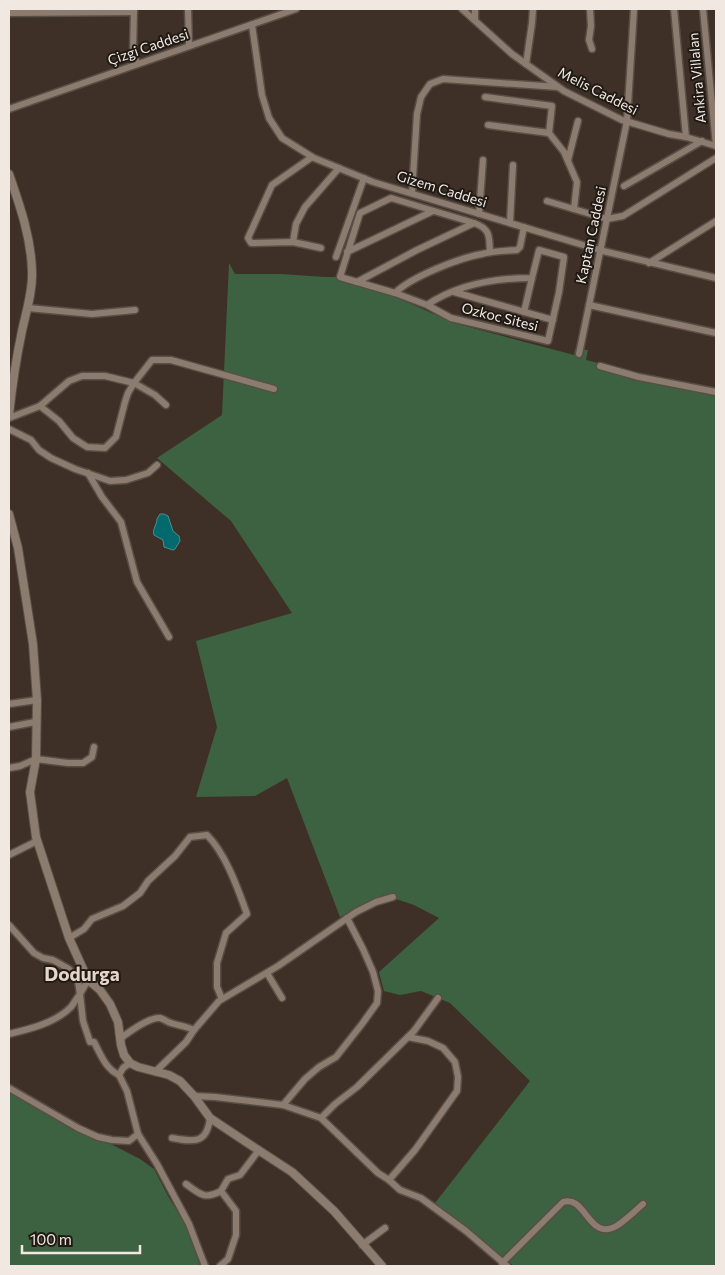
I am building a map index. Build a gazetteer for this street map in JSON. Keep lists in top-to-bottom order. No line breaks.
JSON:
{"streets":{"street":["Çizgi Caddesi","Ankira Villalan","Melis Caddesi","Gizem Caddesi","Kaptan Caddesi","Ozkoc Sitesi"]},"crossings":[["Çizgi Caddesi","Gizem Caddesi"],["Ankira Villalan","Melis Caddesi"],["Melis Caddesi","Kaptan Caddesi"],["Gizem Caddesi","Kaptan Caddesi"]],"districts":["Dodurga"],"scale_bar":"100 m"}
